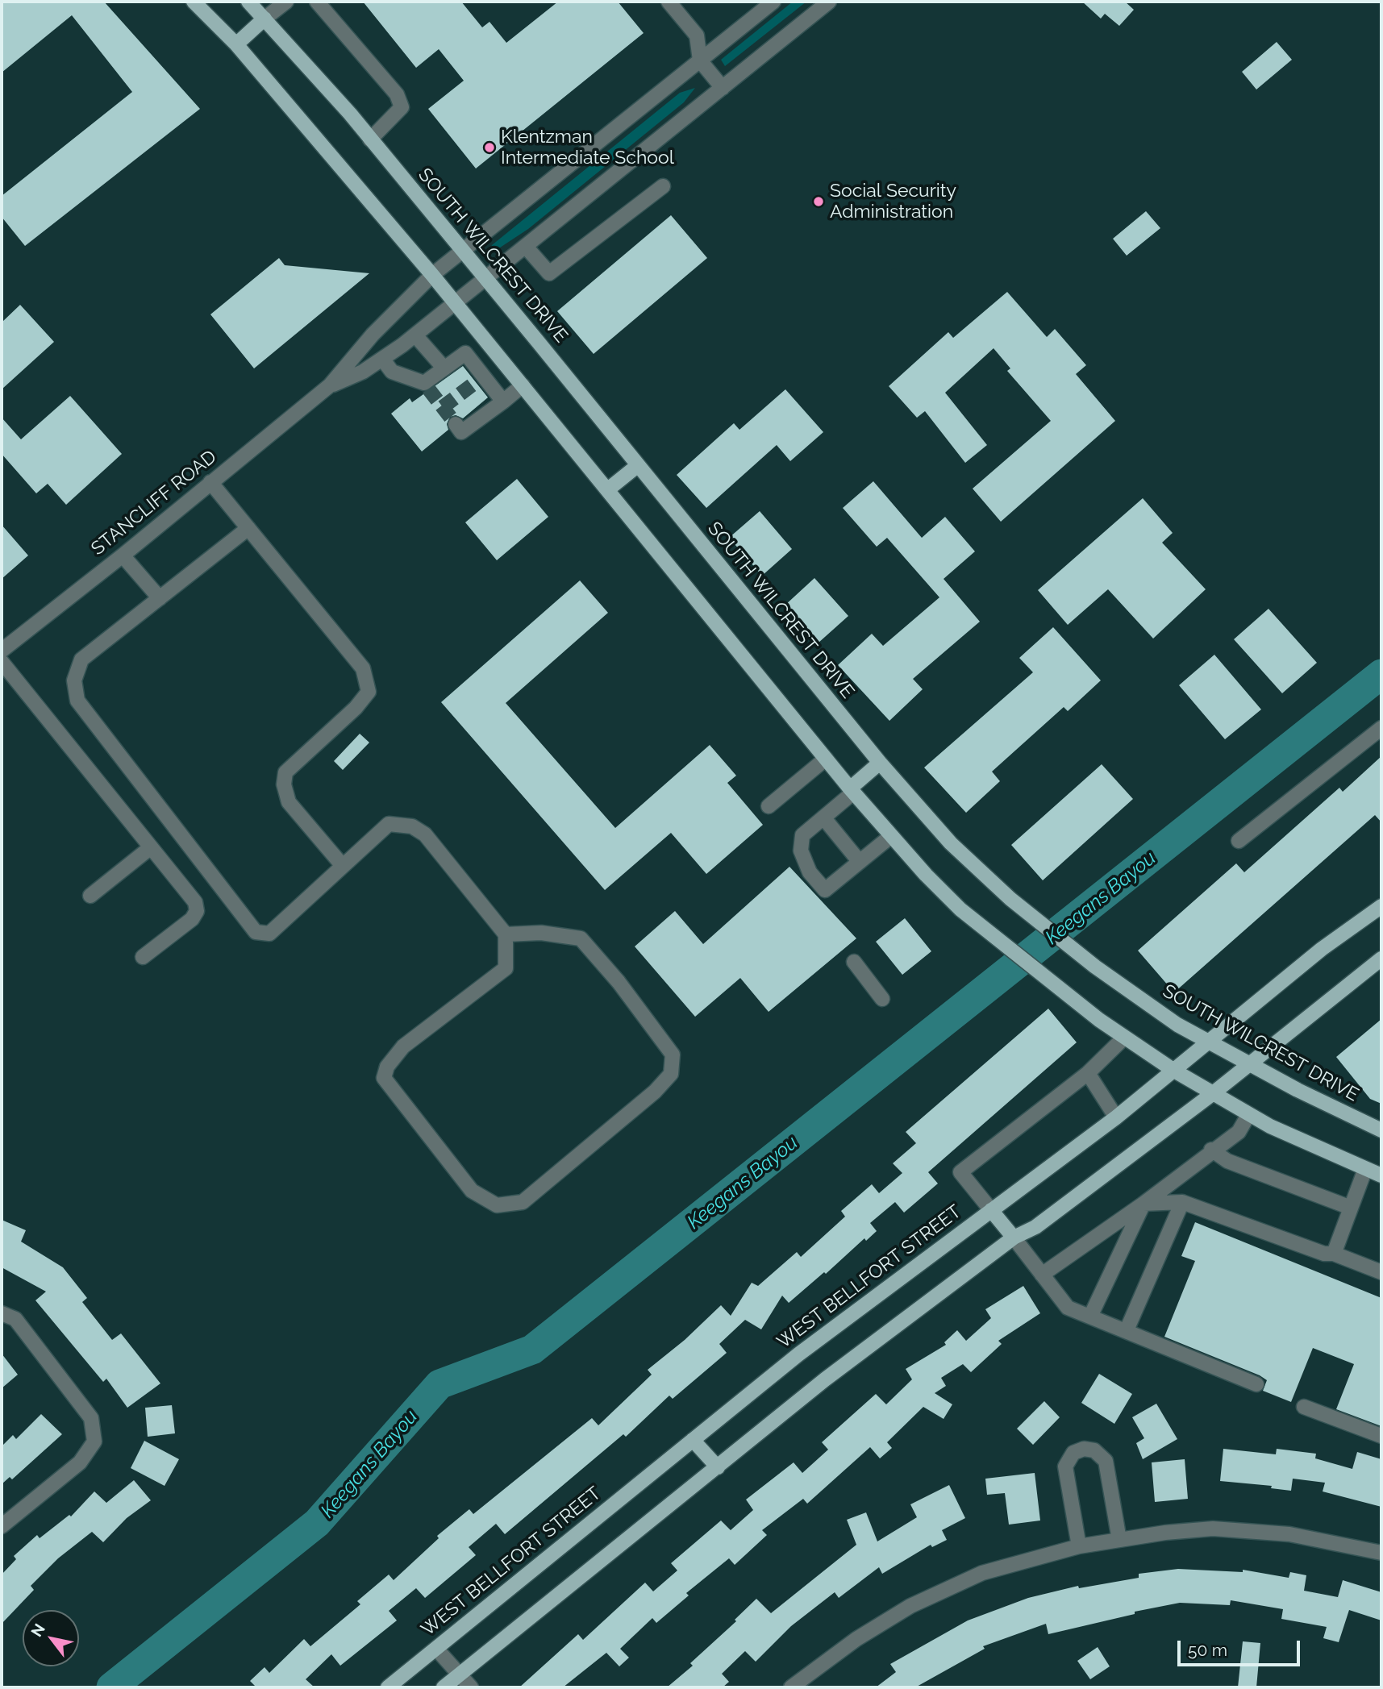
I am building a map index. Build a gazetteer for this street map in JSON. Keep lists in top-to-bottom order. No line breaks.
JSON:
{"streets":{"main road":["SOUTH WILCREST DRIVE","WEST BELLFORT STREET"],"street":["STANCLIFF ROAD"]},"crossings":[["SOUTH WILCREST DRIVE","STANCLIFF ROAD"],["SOUTH WILCREST DRIVE","WEST BELLFORT STREET"]],"water":["Keegans Bayou"],"places":["Klentzman Intermediate School","Social Security Administration"],"scale_bar":"50 m","north":"top left"}
